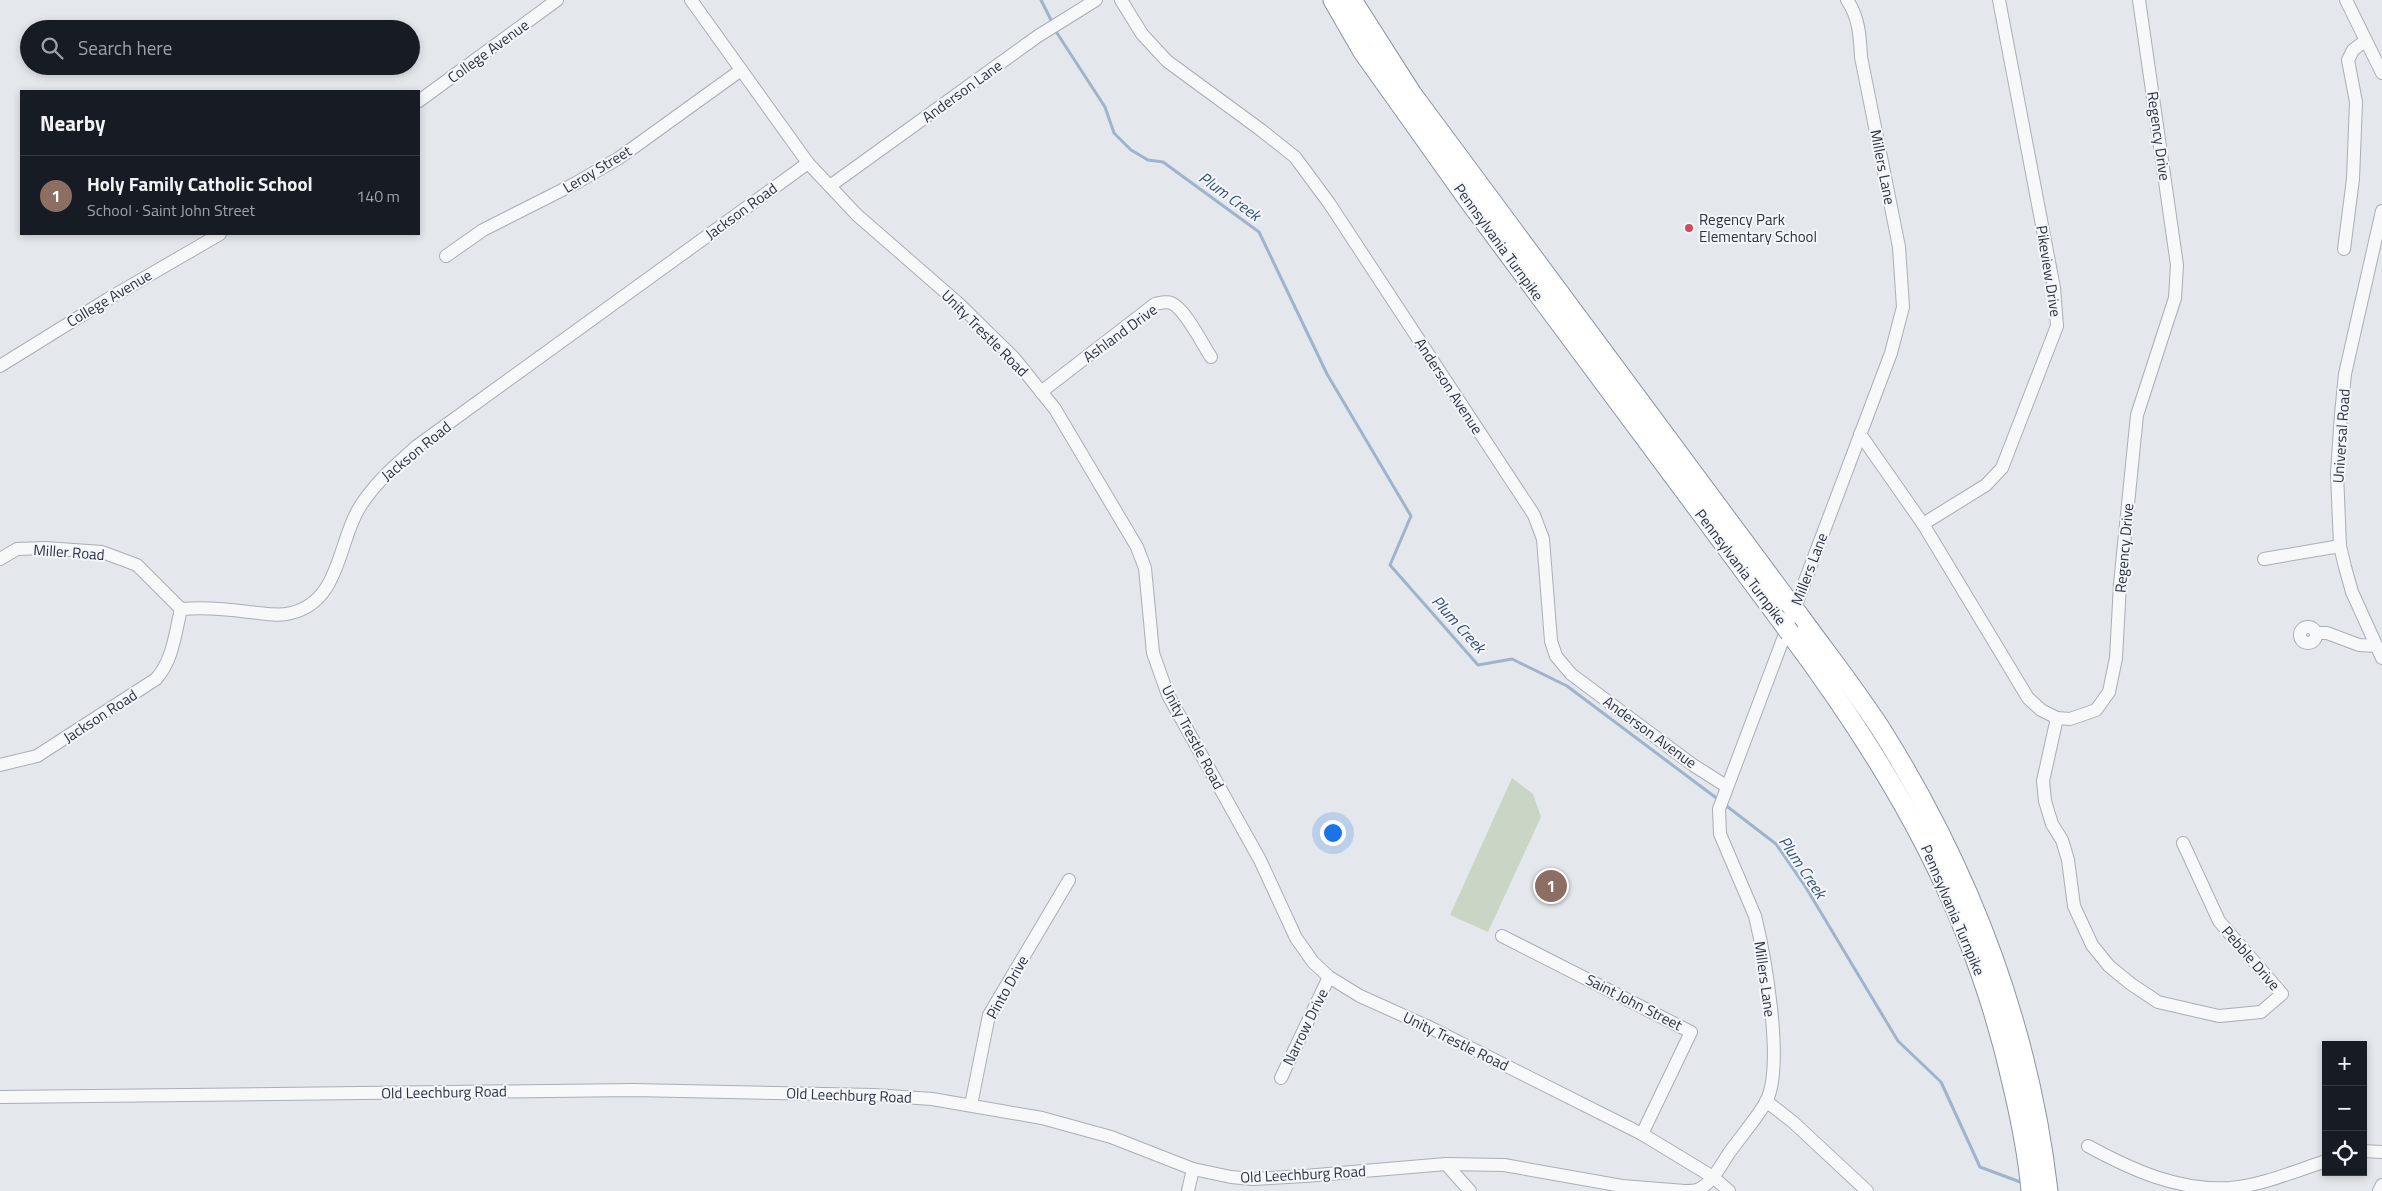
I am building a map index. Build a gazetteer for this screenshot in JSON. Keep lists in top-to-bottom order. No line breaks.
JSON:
{"streets":{"highway":["Pennsylvania Turnpike"],"street":["College Avenue","Anderson Lane","Regency Drive","Millers Lane","Leroy Street","Jackson Road","Pikeview Drive","Unity Trestle Road","Ashland Drive","Anderson Avenue","Universal Road","Miller Road","Pebble Drive","Pinto Drive","Saint John Street","Narrow Drive","Old Leechburg Road"]},"crossings":[["Anderson Lane","Unity Trestle Road"],["Regency Drive","Pebble Drive"],["Millers Lane","Unity Trestle Road"],["Millers Lane","Anderson Avenue"],["Millers Lane","Old Leechburg Road"],["Leroy Street","Unity Trestle Road"],["Jackson Road","Unity Trestle Road"],["Jackson Road","Miller Road"],["Unity Trestle Road","Ashland Drive"],["Unity Trestle Road","Saint John Street"],["Unity Trestle Road","Narrow Drive"],["Unity Trestle Road","Old Leechburg Road"],["Pinto Drive","Old Leechburg Road"]],"water":["Plum Creek"],"places":["Regency Park Elementary School"],"page":{"search":"Search here","heading":"Nearby","list":[{"mark":"1","name":"Holy Family Catholic School","note":"School · Saint John Street","value":"140 m"}],"pins":"1","map_buttons":["+","−"]}}
